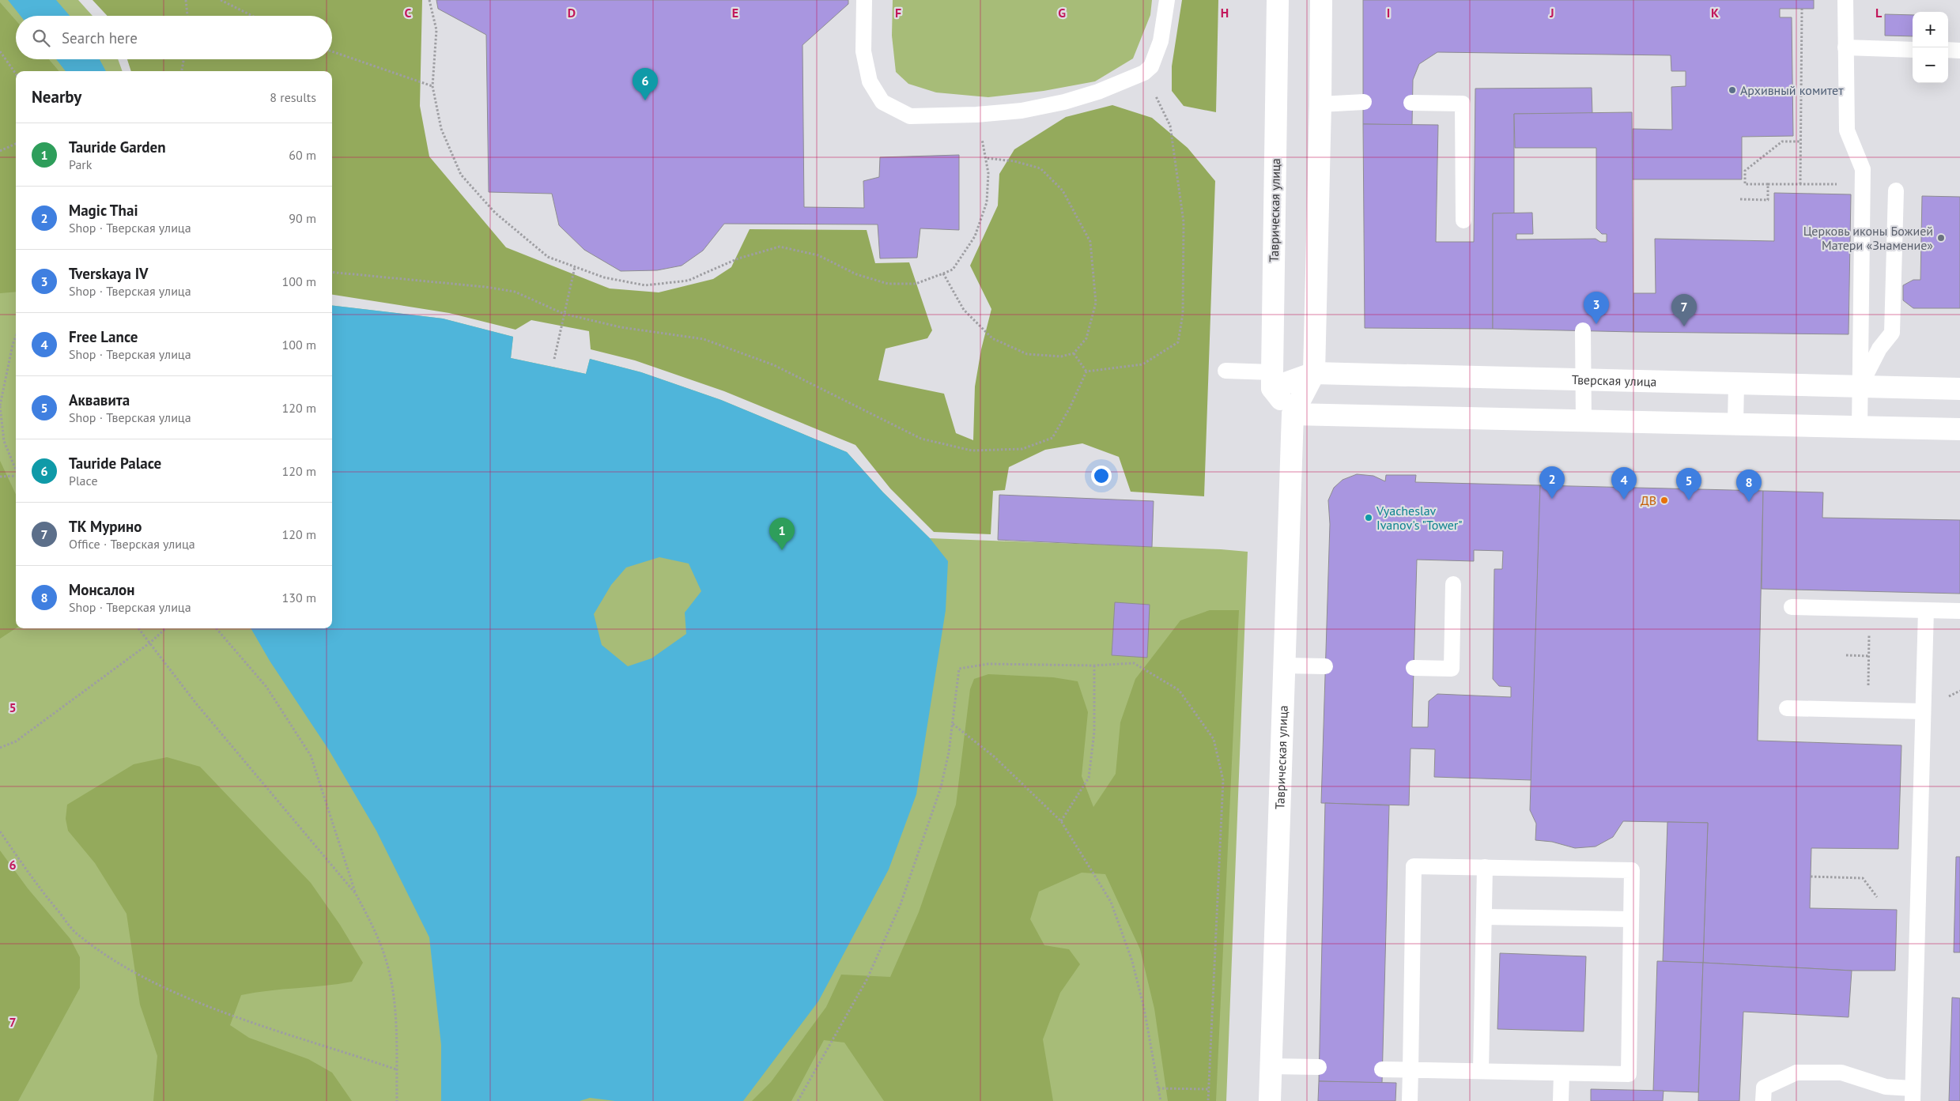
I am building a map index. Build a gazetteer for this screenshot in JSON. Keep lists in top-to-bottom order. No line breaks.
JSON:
{"streets":{"street":["Таврическая улица","Тверская улица"]},"crossings":[["Таврическая улица","Тверская улица"]],"places":["Архивный комитет","Церковь иконы Божией Матери «Знамение»","ДВ","Vyacheslav Ivanov's \"Tower\""],"page":{"map_buttons":["+","−"],"search":"Search here","pins":["6","3","7","2","4","5","8","1"],"heading":["Nearby","8 results"],"list":[{"mark":"1","name":"Tauride Garden","note":"Park","value":"60 m"},{"mark":"2","name":"Magic Thai","note":"Shop · Тверская улица","value":"90 m"},{"mark":"3","name":"Tverskaya IV","note":"Shop · Тверская улица","value":"100 m"},{"mark":"4","name":"Free Lance","note":"Shop · Тверская улица","value":"100 m"},{"mark":"5","name":"Аквавита","note":"Shop · Тверская улица","value":"120 m"},{"mark":"6","name":"Tauride Palace","note":"Place","value":"120 m"},{"mark":"7","name":"ТК Мурино","note":"Office · Тверская улица","value":"120 m"},{"mark":"8","name":"Монсалон","note":"Shop · Тверская улица","value":"130 m"}]},"grid":{"columns":["C","D","E","F","G","H","I","J","K","L"],"rows":["5","6","7"]}}
